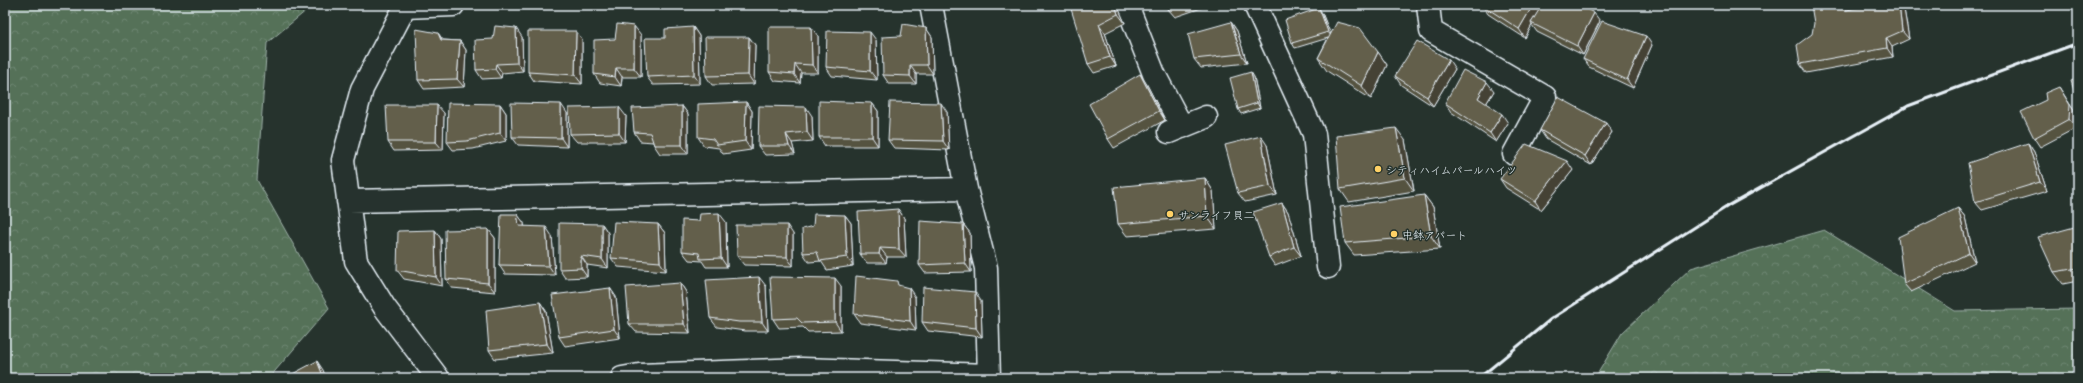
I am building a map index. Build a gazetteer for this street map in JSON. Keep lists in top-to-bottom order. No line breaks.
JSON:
{"places":["シティハイムパールハイツ","サンライフ貝二","中鉢アパート"]}
